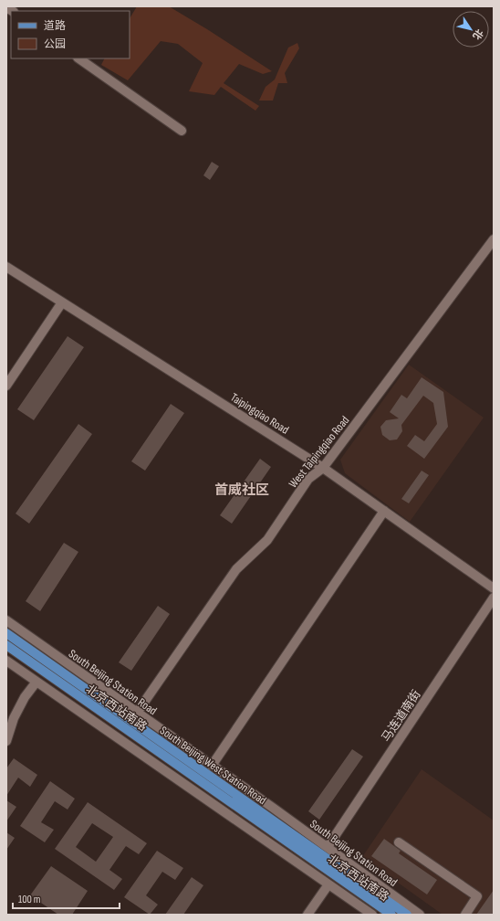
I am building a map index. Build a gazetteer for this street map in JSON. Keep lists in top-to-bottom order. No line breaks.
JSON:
{"streets":{"main road":["北京西站南路","South Beijing West Station Road"],"street":["Taipingqiao Road","West Taipingqiao Road","South Beijing Station Road","马连道南街"]},"crossings":[["Taipingqiao Road","West Taipingqiao Road"],["West Taipingqiao Road","South Beijing Station Road"],["South Beijing Station Road","马连道南街"]],"districts":["首威社区"],"legend":["道路","公园"],"scale_bar":"100 m","north":"bottom right"}
